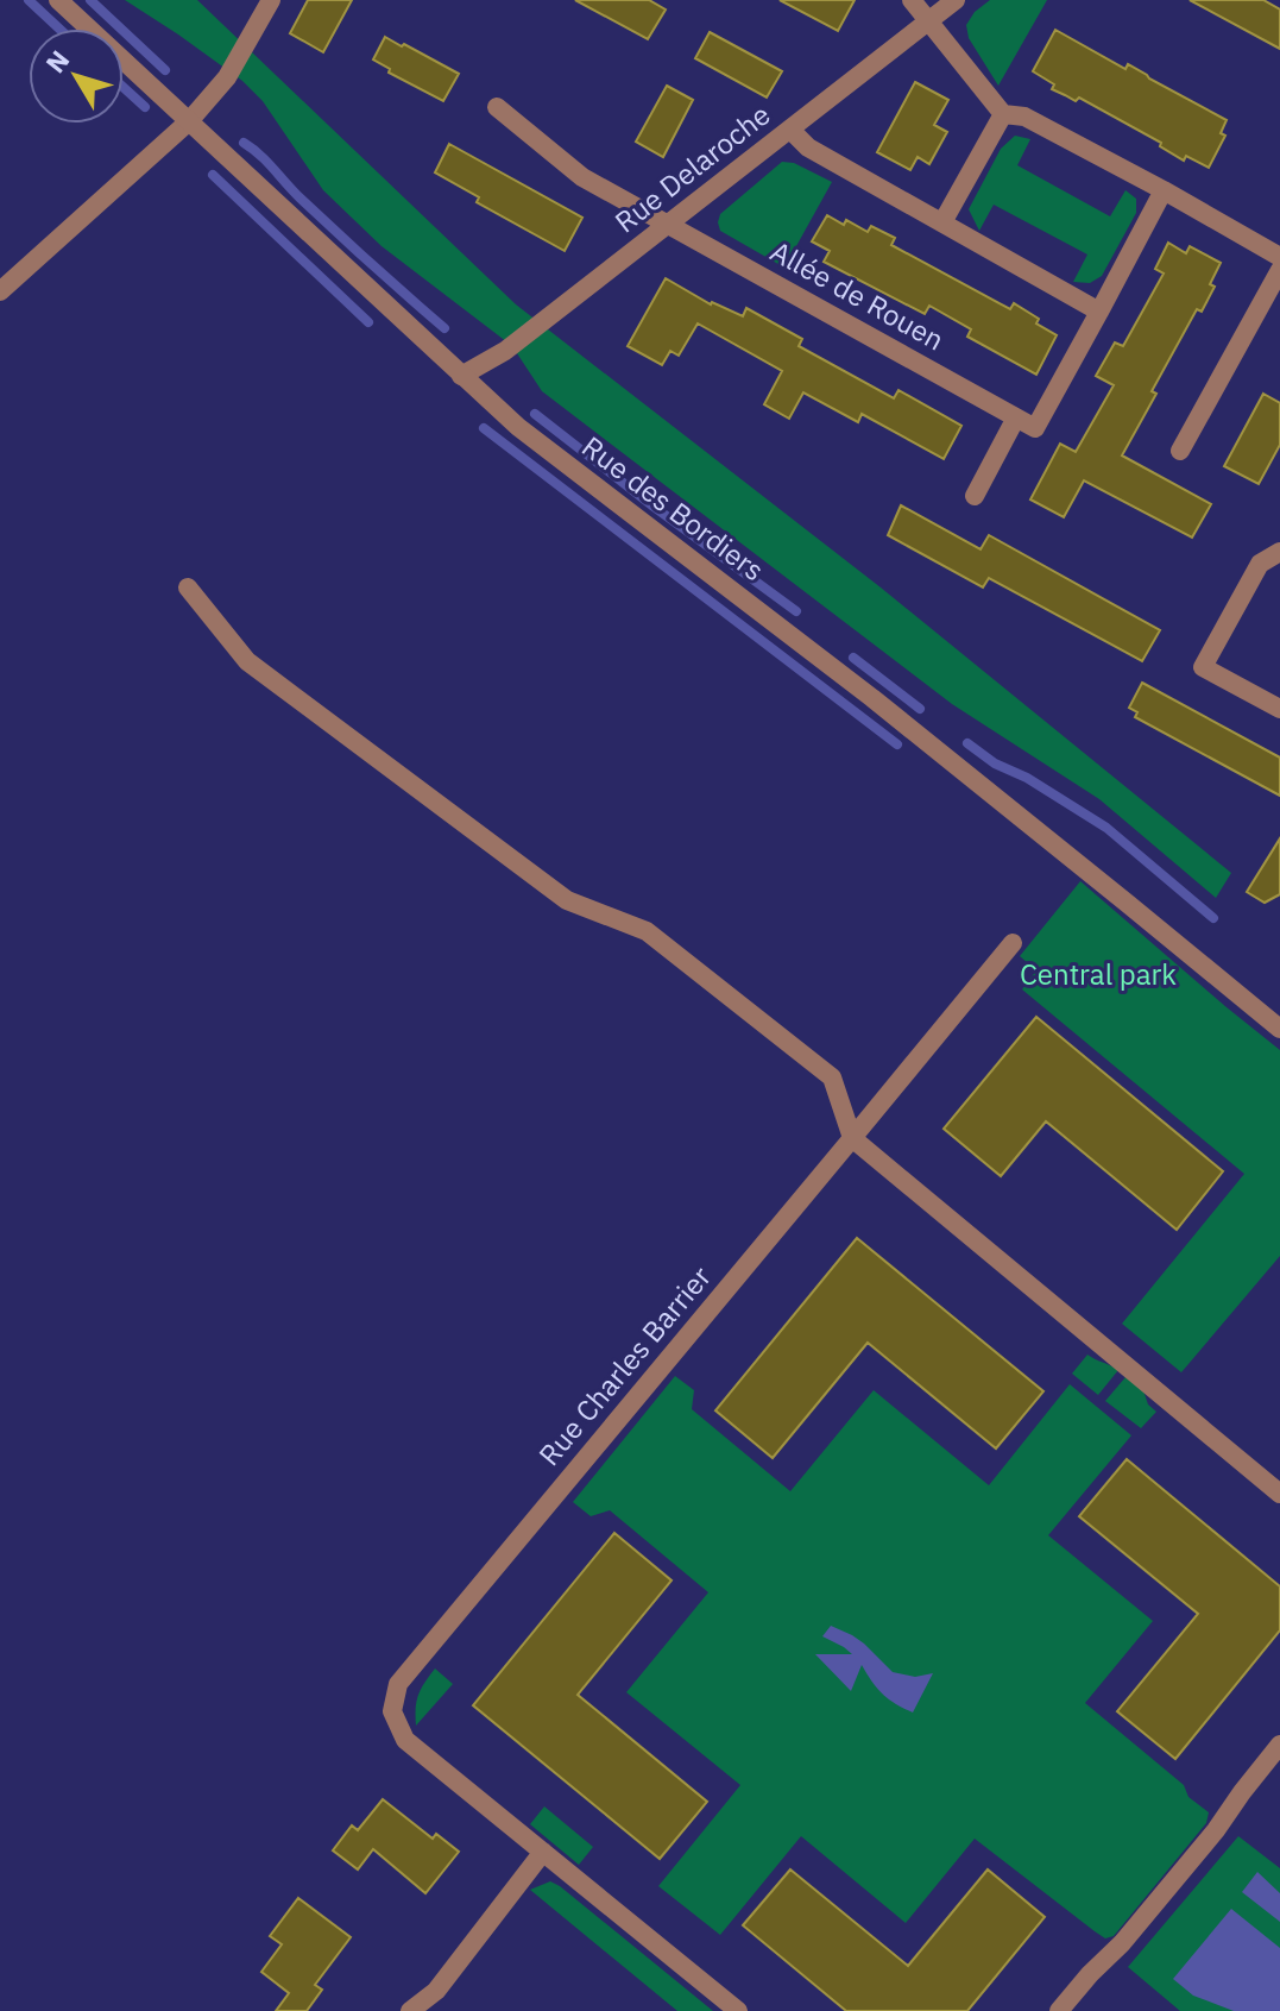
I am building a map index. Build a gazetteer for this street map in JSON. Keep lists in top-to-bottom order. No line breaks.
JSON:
{"streets":{"street":["Rue Delaroche","Allée de Rouen","Rue des Bordiers","Rue Charles Barrier"]},"crossings":[["Rue Delaroche","Allée de Rouen"],["Rue Delaroche","Rue des Bordiers"]],"parks":["Central park"],"north":"top left"}
